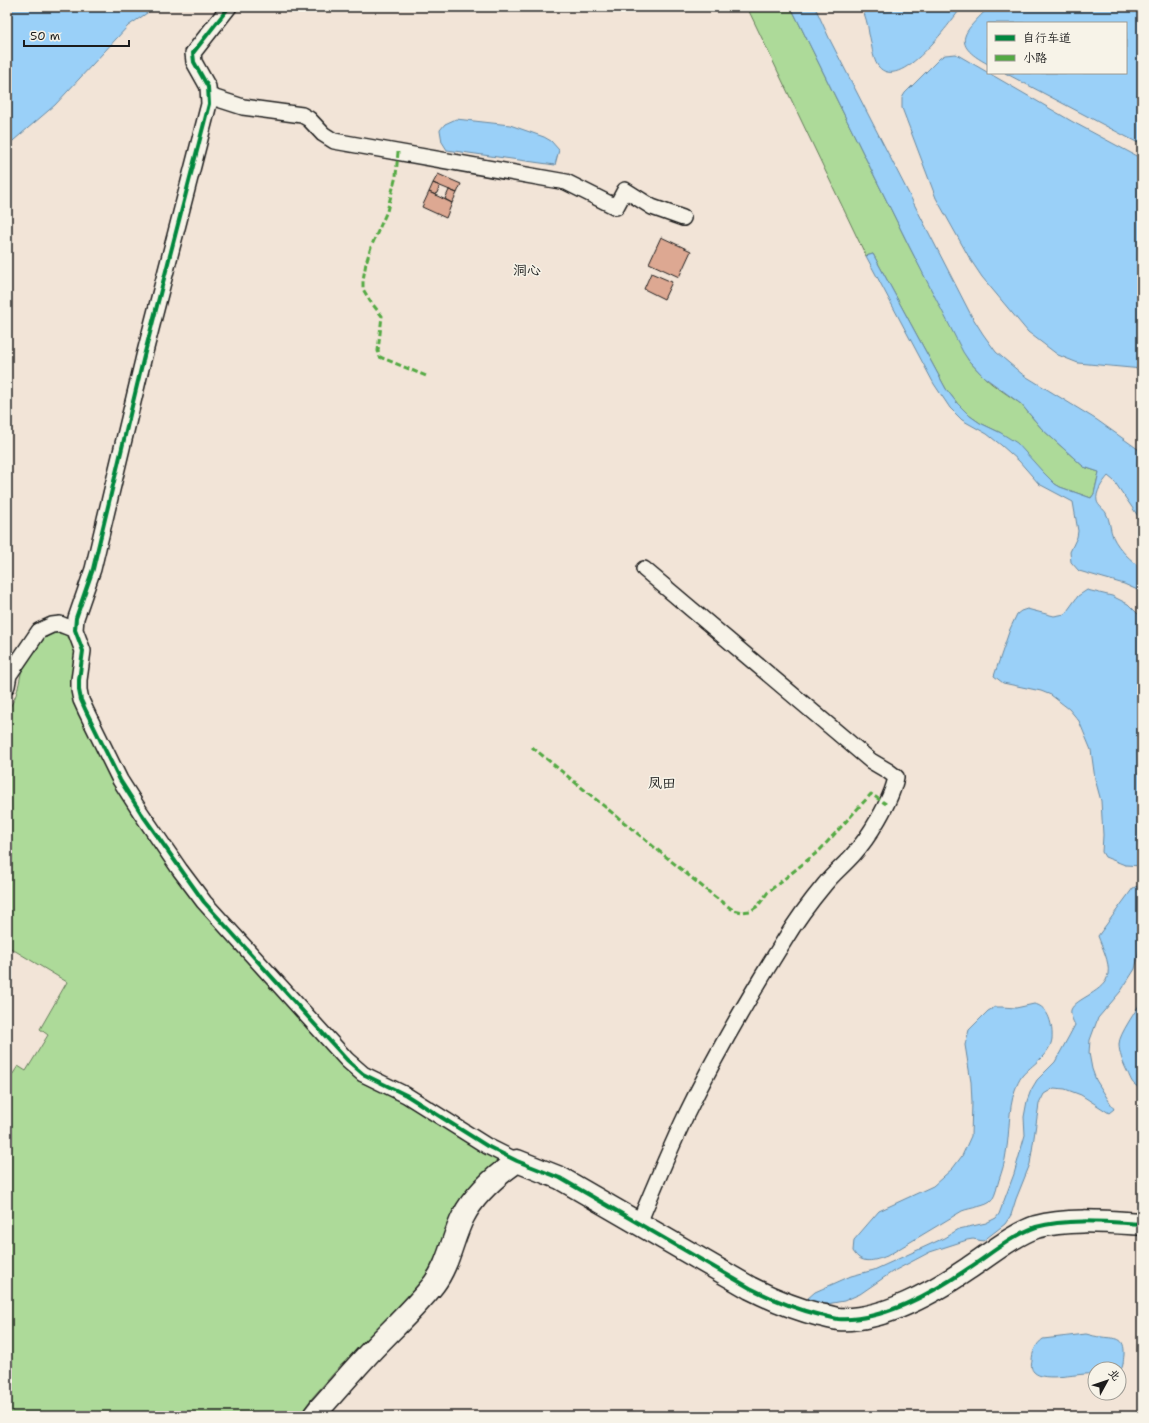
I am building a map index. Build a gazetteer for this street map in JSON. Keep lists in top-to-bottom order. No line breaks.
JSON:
{"districts":["洞心","凤田"],"legend":["自行车道","小路"],"scale_bar":"50 m","north":"top right"}
